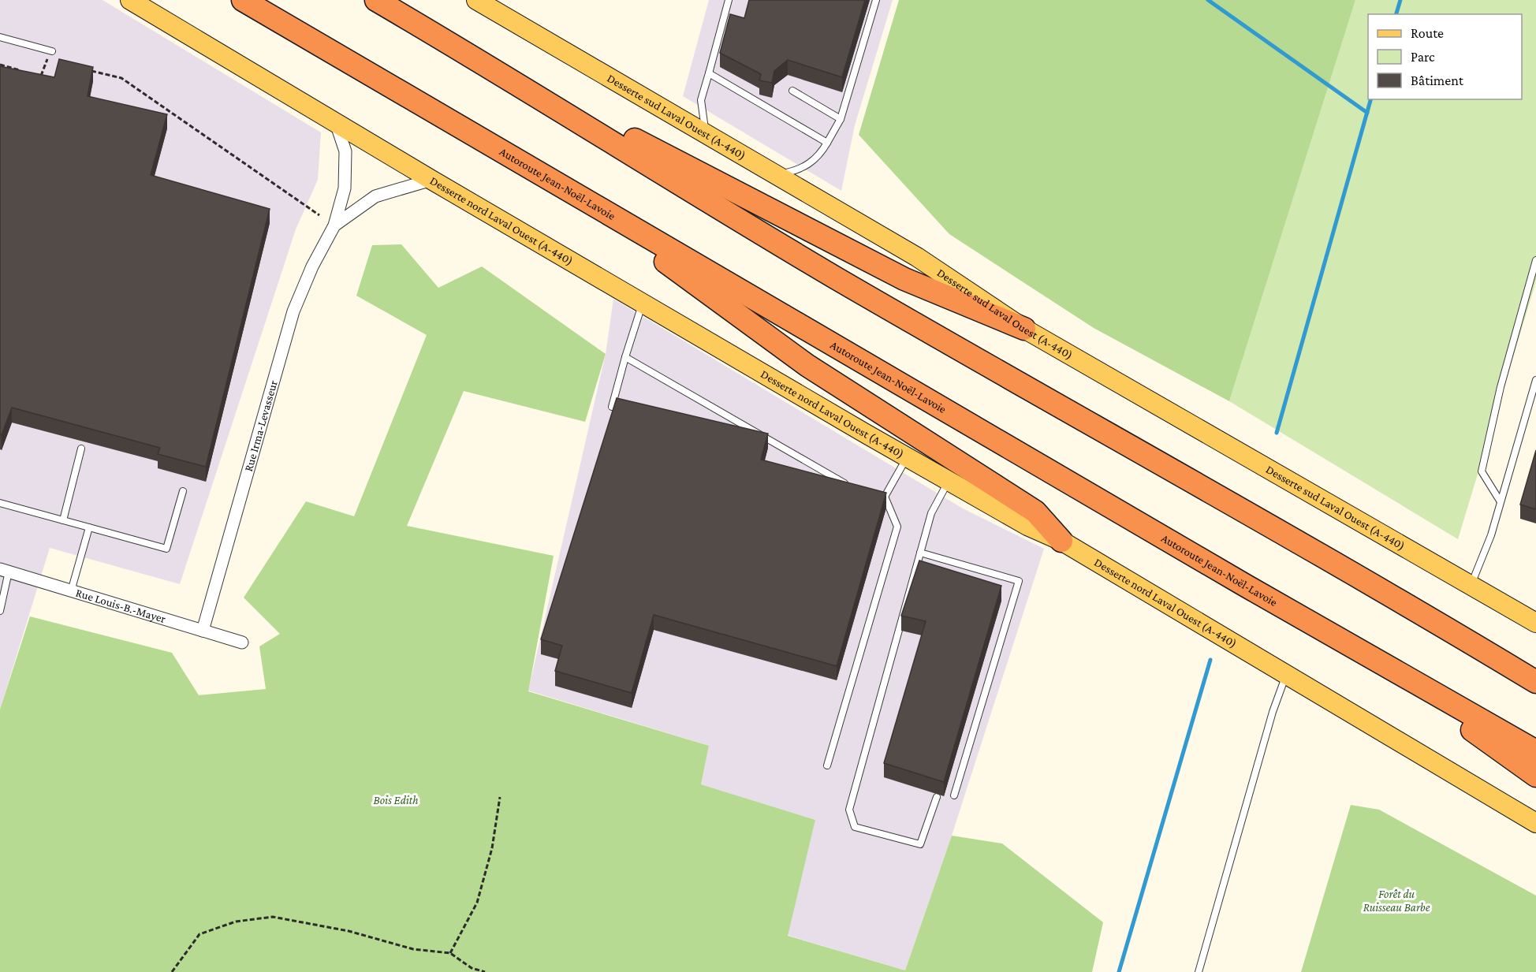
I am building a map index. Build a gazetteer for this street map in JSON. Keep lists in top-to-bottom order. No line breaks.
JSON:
{"streets":{"highway":["Autoroute Jean-Noël-Lavoie"],"main road":["Desserte sud Laval Ouest (A-440)","Desserte nord Laval Ouest (A-440)"],"street":["Rue Irma-Levasseur","Rue Louis-B.-Mayer"]},"crossings":[["Desserte nord Laval Ouest (A-440)","Rue Irma-Levasseur"],["Rue Irma-Levasseur","Rue Louis-B.-Mayer"]],"parks":["Bois Edith","Forêt du Ruisseau Barbe"],"legend":["Route","Parc","Bâtiment"]}
